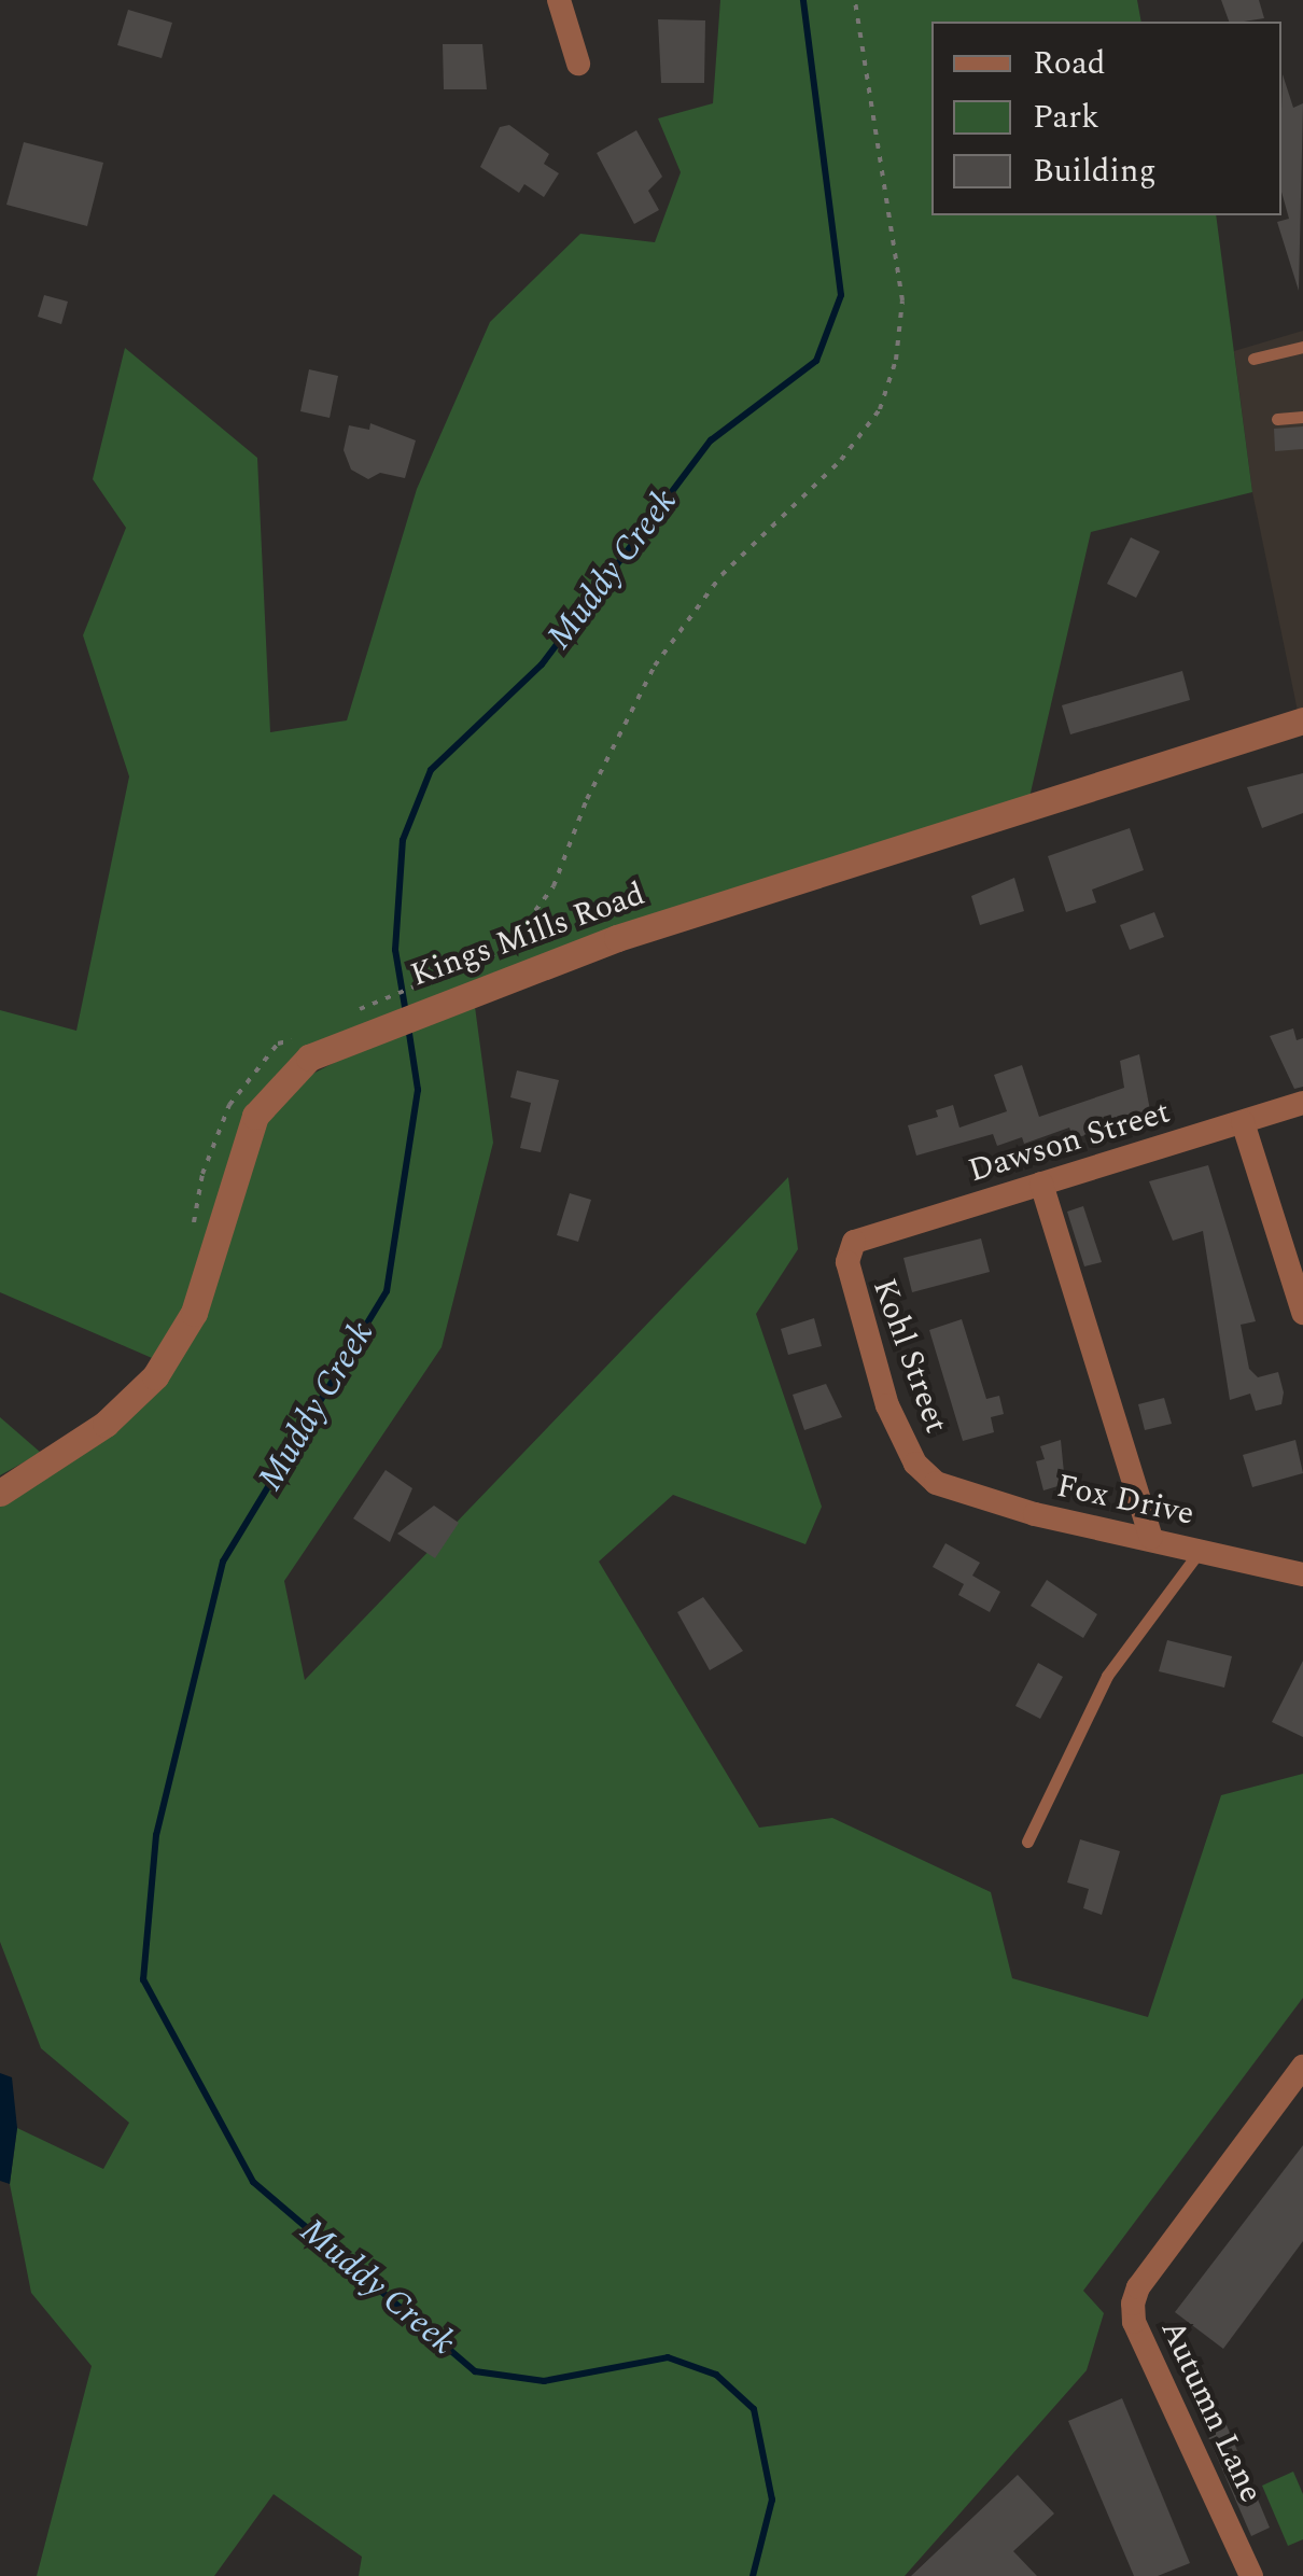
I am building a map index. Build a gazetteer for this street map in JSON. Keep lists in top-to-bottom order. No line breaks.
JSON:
{"streets":{"street":["Kings Mills Road","Dawson Street","Kohl Street","Fox Drive","Autumn Lane"]},"crossings":[["Dawson Street","Kohl Street"],["Kohl Street","Fox Drive"]],"water":["Muddy Creek"],"legend":["Road","Park","Building"]}
